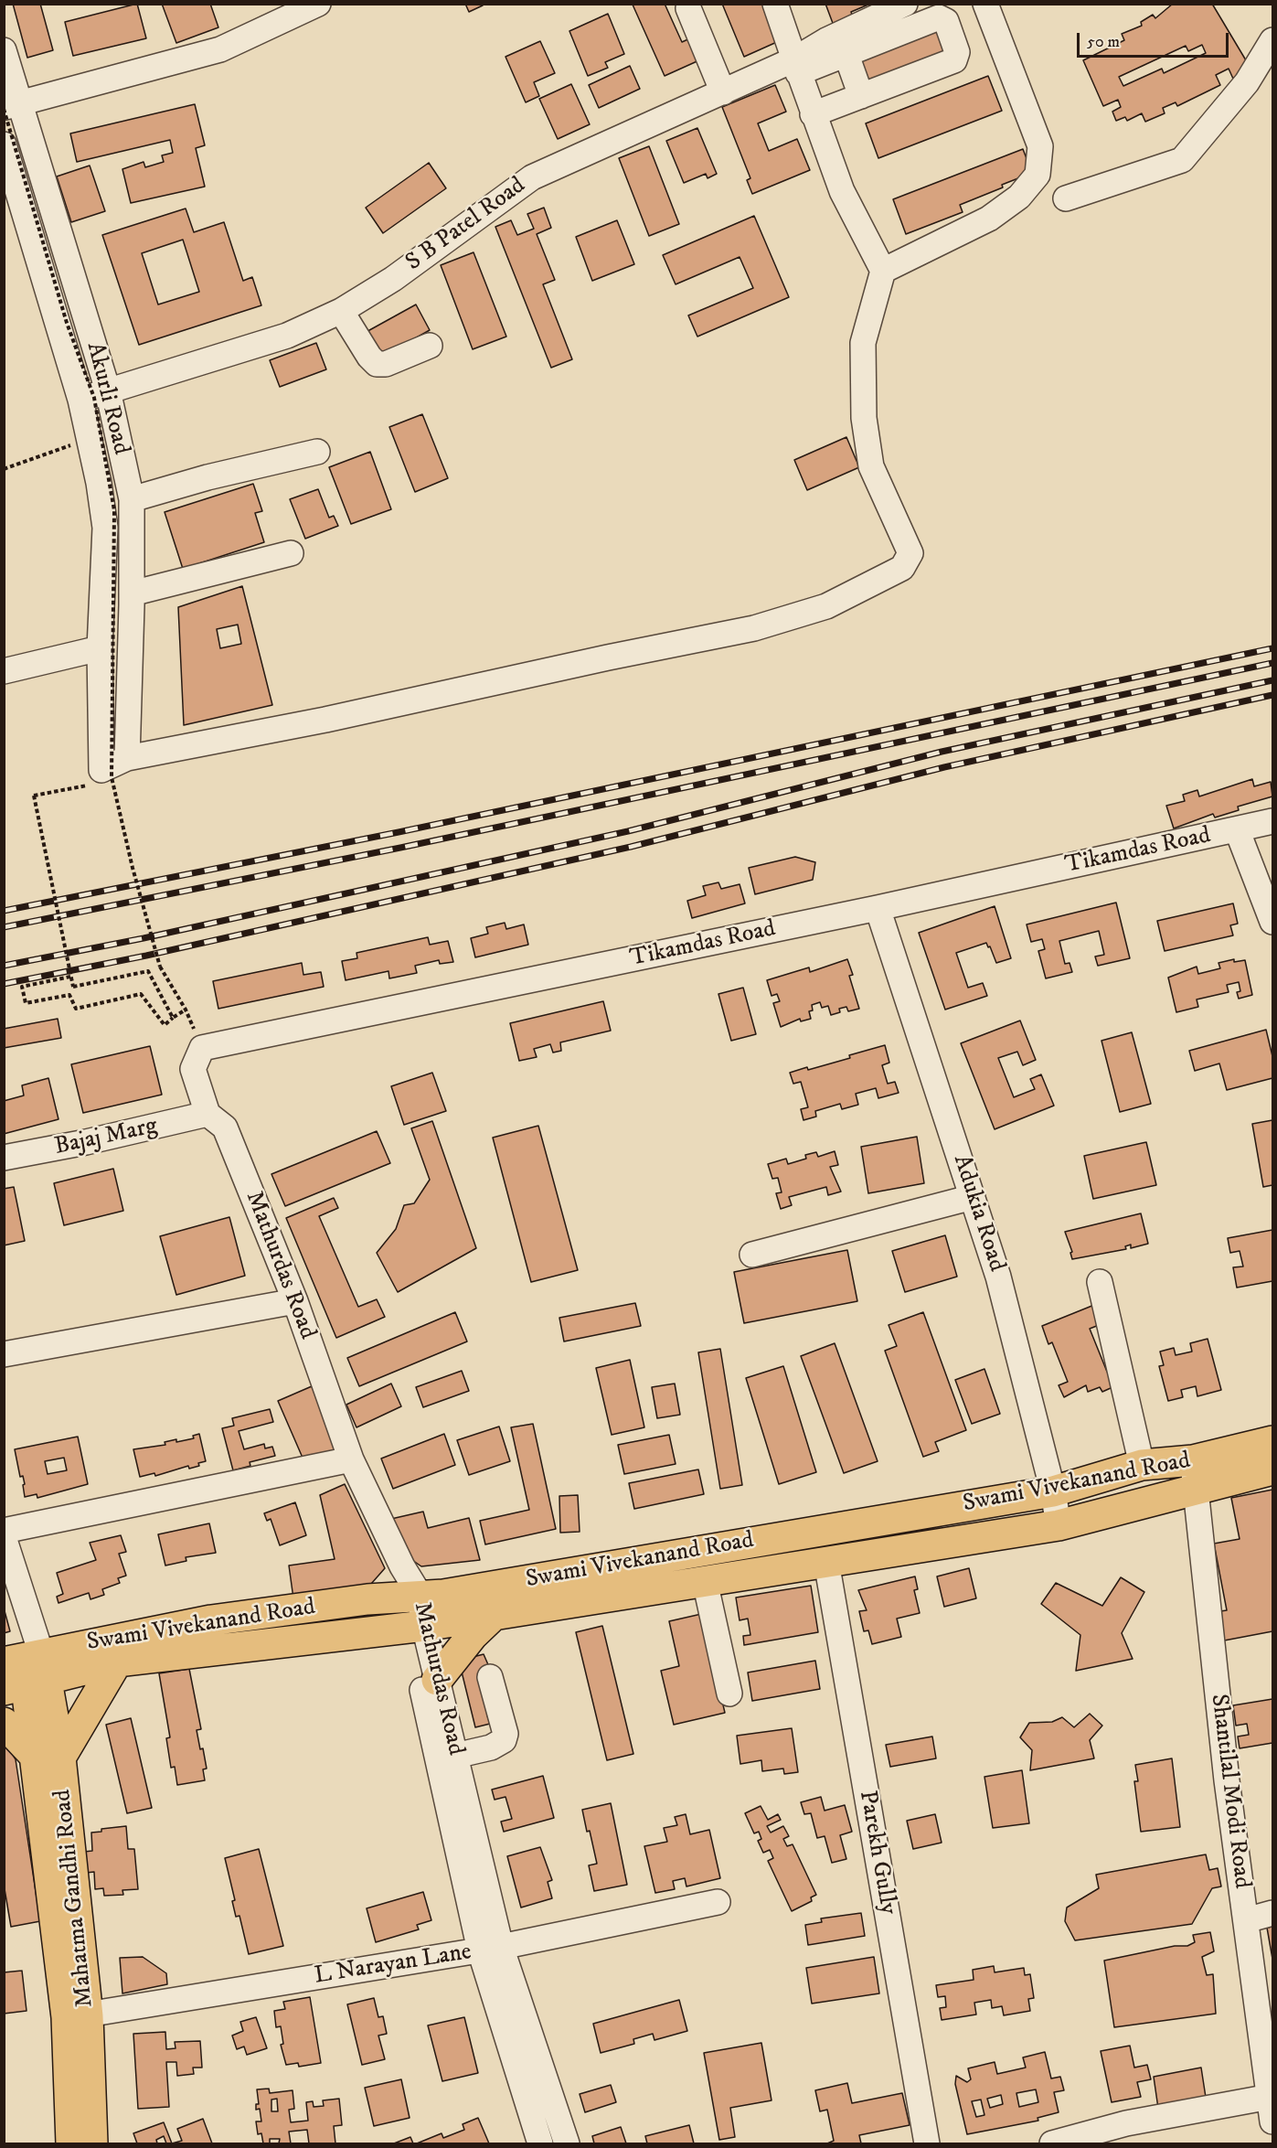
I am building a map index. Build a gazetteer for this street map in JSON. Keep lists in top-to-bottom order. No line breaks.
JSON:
{"streets":{"main road":["Swami Vivekanand Road","Mahatma Gandhi Road"],"street":["S B Patel Road","Akurli Road","Tikamdas Road","Bajaj Marg","Adukia Road","Mathurdas Road","Shantilal Modi Road","Parekh Gully","L Narayan Lane"]},"crossings":[["S B Patel Road","Akurli Road"],["Tikamdas Road","Bajaj Marg"],["Tikamdas Road","Adukia Road"],["Tikamdas Road","Mathurdas Road"],["Bajaj Marg","Mathurdas Road"],["Adukia Road","Swami Vivekanand Road"],["Mathurdas Road","Swami Vivekanand Road"],["Mathurdas Road","L Narayan Lane"],["Swami Vivekanand Road","Shantilal Modi Road"],["Swami Vivekanand Road","Parekh Gully"],["Swami Vivekanand Road","Mahatma Gandhi Road"],["Mahatma Gandhi Road","L Narayan Lane"]],"scale_bar":"50 m"}
